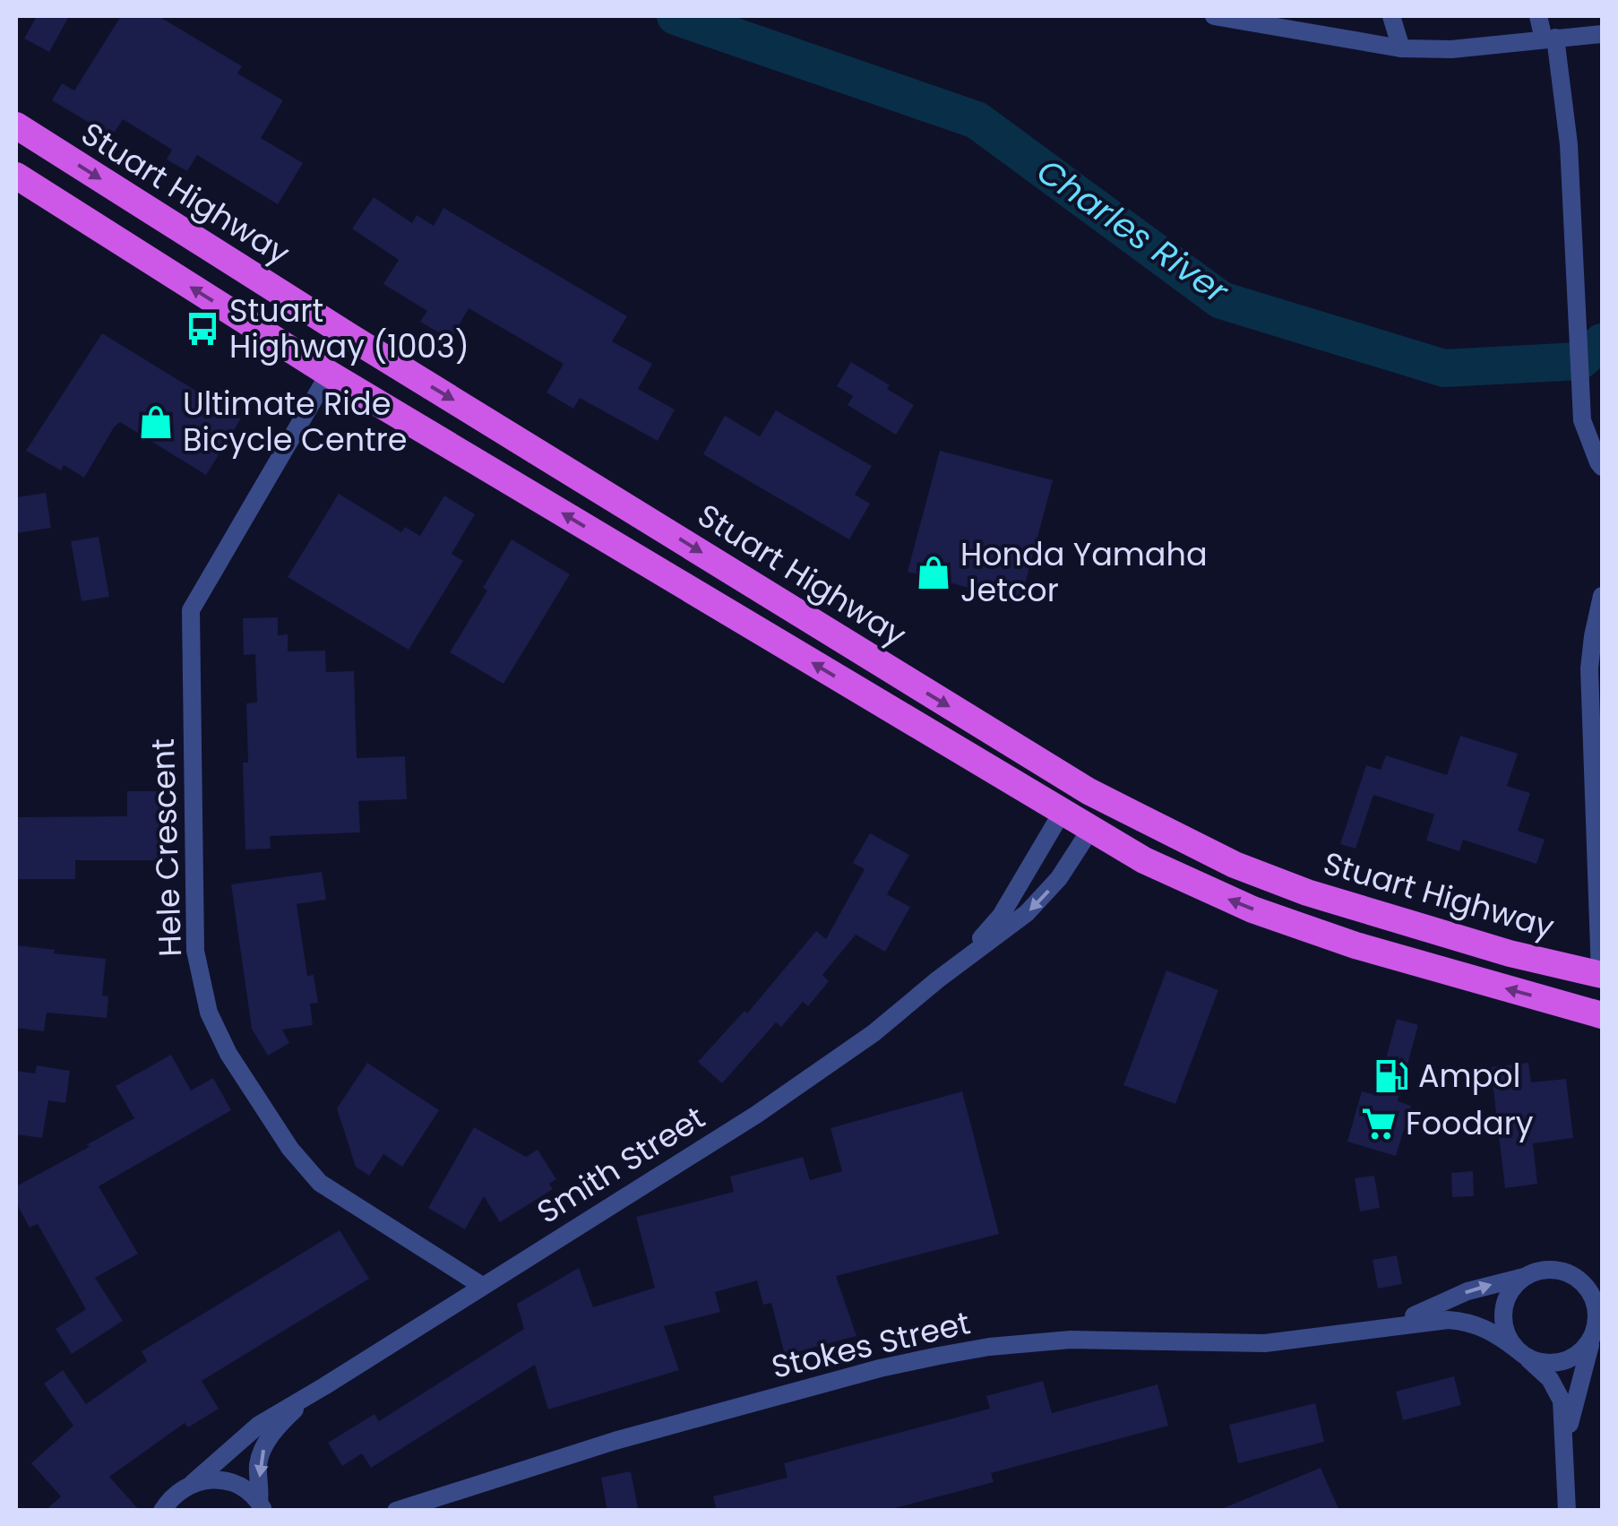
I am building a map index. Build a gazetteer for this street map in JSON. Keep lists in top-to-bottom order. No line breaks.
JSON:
{"streets":{"highway":["Stuart Highway"],"street":["Hele Crescent","Smith Street","Stokes Street"]},"crossings":[["Hele Crescent","Smith Street"]],"water":["Charles River"],"places":{"bus stop":["Stuart Highway (1003)"],"shop":["Ultimate Ride Bicycle Centre","Honda Yamaha Jetcor"],"fuel station":["Ampol"],"supermarket":["Foodary"]}}
